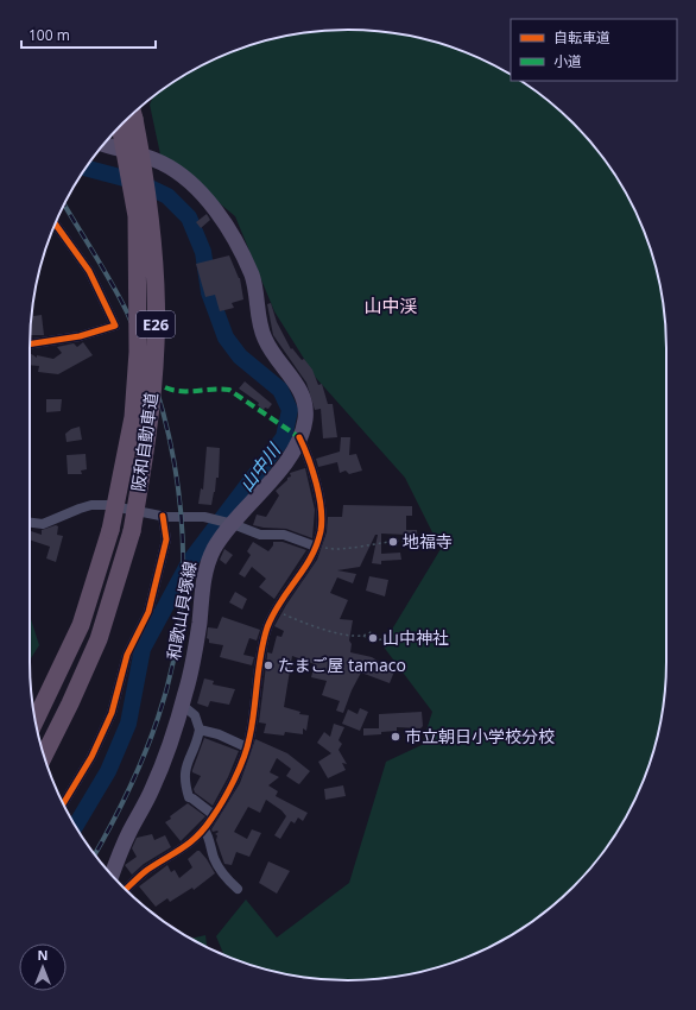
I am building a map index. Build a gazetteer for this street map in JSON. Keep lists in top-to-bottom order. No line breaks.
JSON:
{"streets":{"highway":["E26","阪和自動車道"],"main road":["和歌山貝塚線"]},"districts":["山中渓"],"water":["山中川"],"places":["地福寺","山中神社","たまご屋 tamaco","市立朝日小学校分校"],"legend":["自転車道","小道"],"scale_bar":"100 m","north":"top"}
